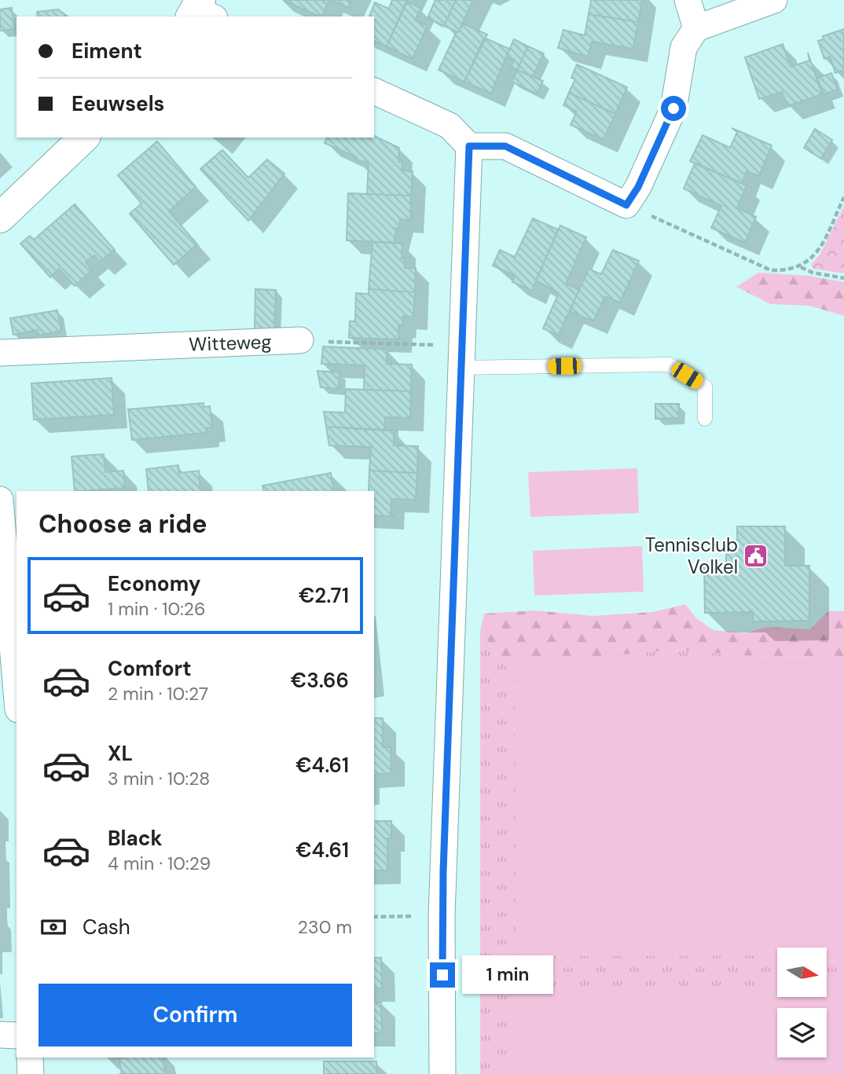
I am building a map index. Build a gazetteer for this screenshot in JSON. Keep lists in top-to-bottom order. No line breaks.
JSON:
{"streets":{"street":["Witteweg"]},"places":{"public building":["Tennisclub Volkel"]},"north":"right","page":{"banner":["Eiment","Eeuwsels"],"heading":"Choose a ride","list":[{"name":"Economy","note":"1 min · 10:26","value":"€2.71"},{"name":"Comfort","note":"2 min · 10:27","value":"€3.66"},{"name":"XL","note":"3 min · 10:28","value":"€4.61"},{"name":"Black","note":"4 min · 10:29","value":"€4.61"}],"pay":["Cash","230 m"],"bubble":"1 min","buttons":"Confirm"}}
